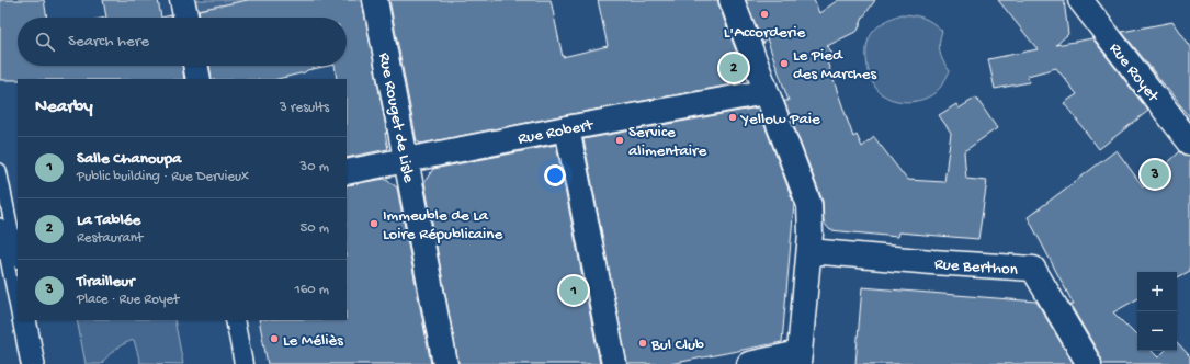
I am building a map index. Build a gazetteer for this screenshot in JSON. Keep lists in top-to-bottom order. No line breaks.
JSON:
{"streets":{"street":["Rue Royet","Rue Rouget de Lisle","Rue Robert","Rue Berthon"]},"crossings":[["Rue Rouget de Lisle","Rue Robert"]],"places":["L'Accorderie","Le Pied des Marches","Yellow Paie","Service alimentaire","Immeuble de La Loire Républicaine","Le Méliès","Bul Club"],"page":{"search":"Search here","pins":["2","3","1"],"heading":["Nearby","3 results"],"list":[{"mark":"1","name":"Salle Chanoupa","note":"Public building · Rue Dervieux","value":"30 m"},{"mark":"2","name":"La Tablée","note":"Restaurant","value":"50 m"},{"mark":"3","name":"Tirailleur","note":"Place · Rue Royet","value":"160 m"}],"map_buttons":["+","−"]}}
